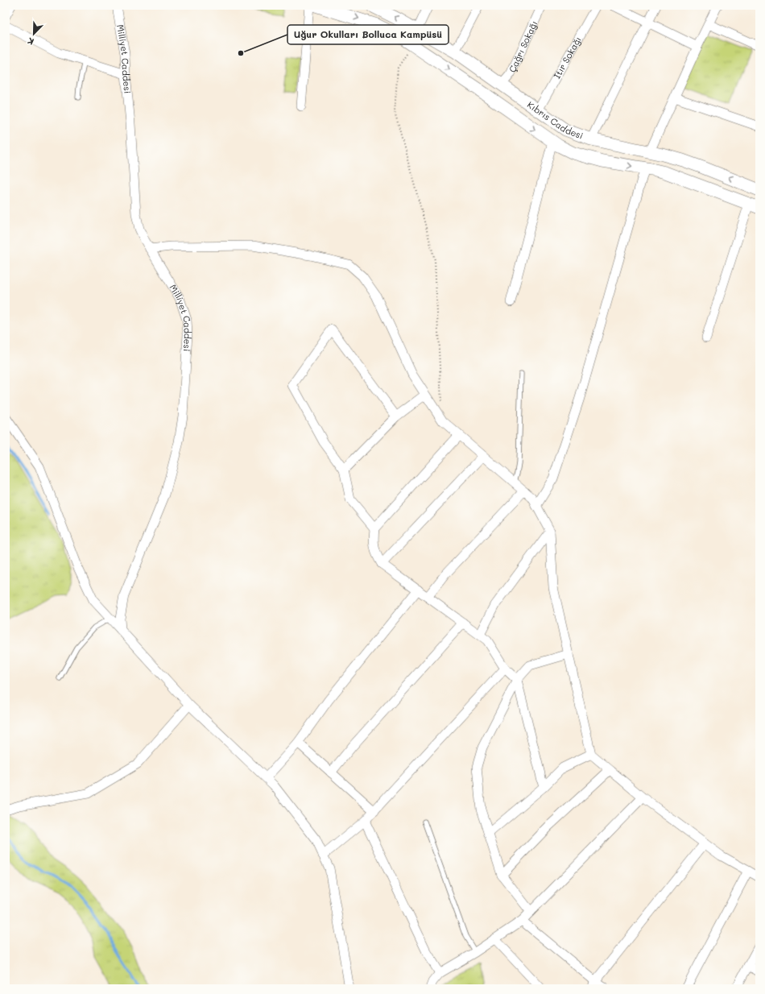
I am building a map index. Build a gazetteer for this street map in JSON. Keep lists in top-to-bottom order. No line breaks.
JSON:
{"streets":{"main road":["Kıbrıs Caddesi"],"street":["Çağrı Sokağı","Itır Sokağı","Milliyet Caddesi"]},"crossings":[["Çağrı Sokağı","Kıbrıs Caddesi"],["Itır Sokağı","Kıbrıs Caddesi"]],"places":["Uğur Okulları Bolluca Kampüsü"],"north":"bottom left"}
